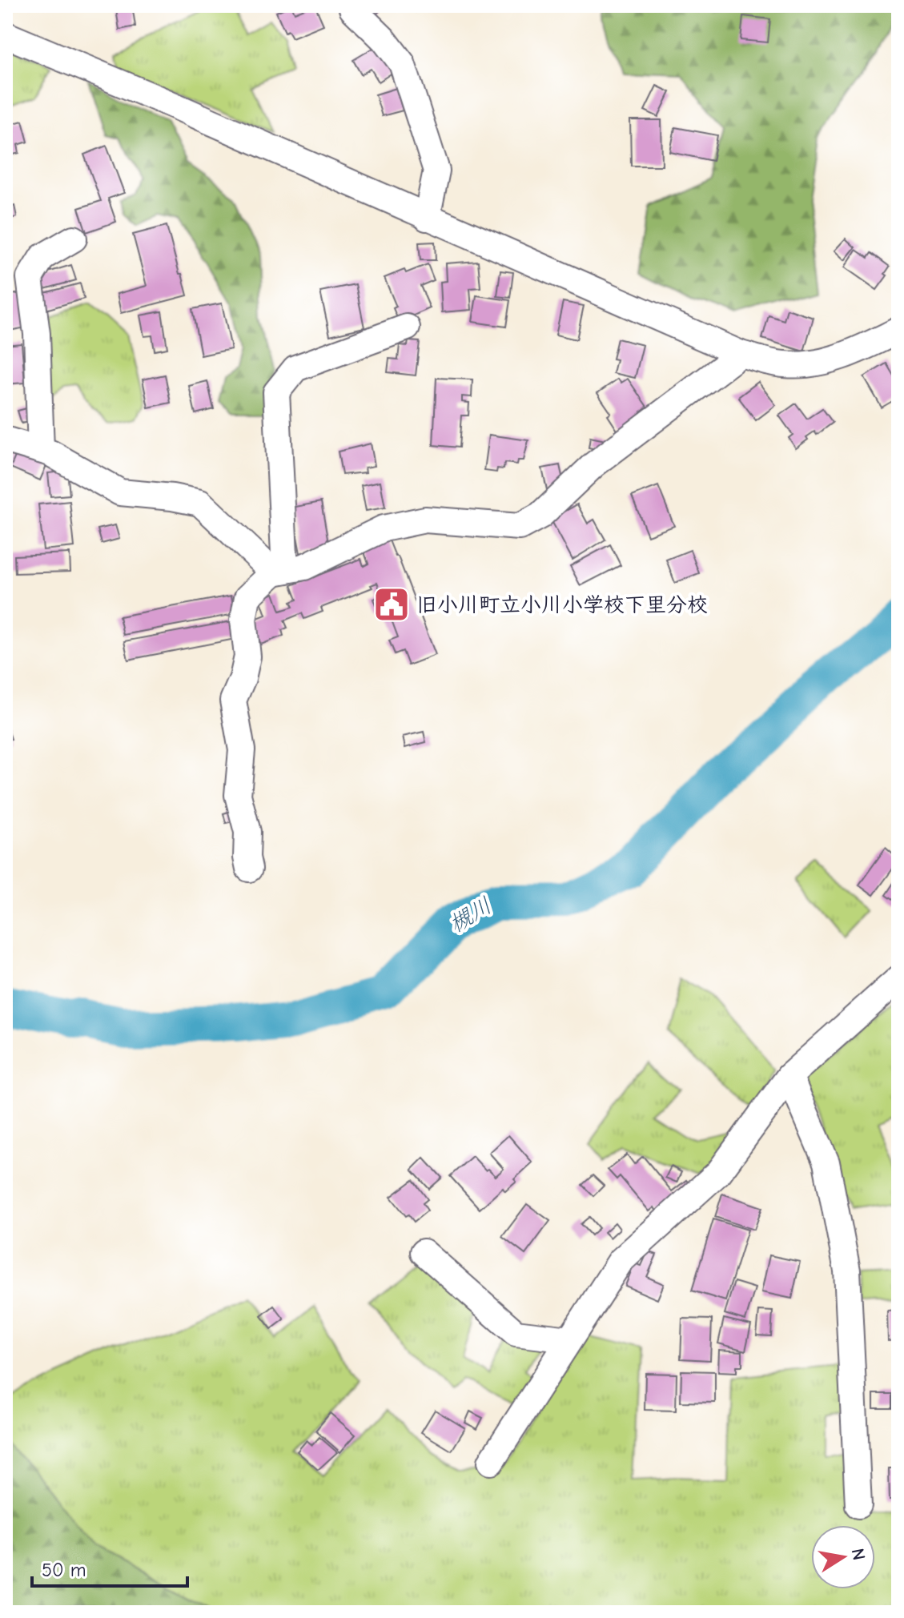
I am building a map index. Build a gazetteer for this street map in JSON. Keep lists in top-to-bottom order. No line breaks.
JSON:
{"water":["槻川"],"places":{"public building":["旧小川町立小川小学校下里分校"]},"scale_bar":"50 m","north":"right"}
